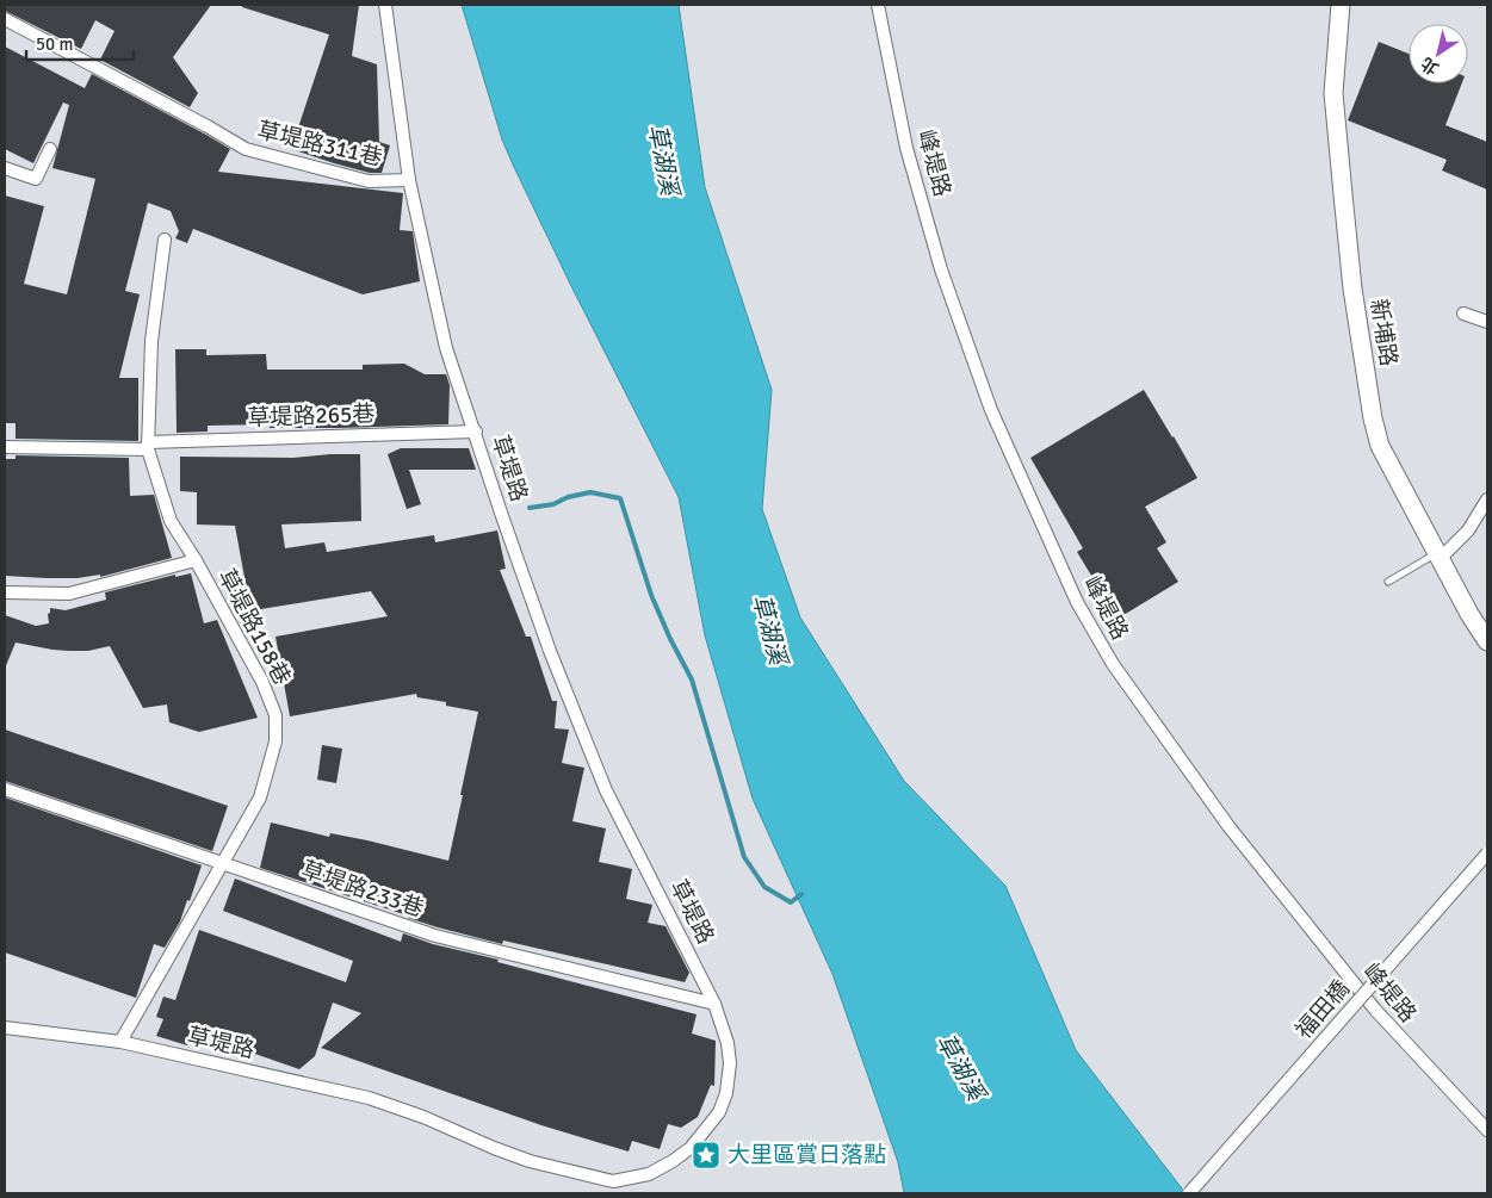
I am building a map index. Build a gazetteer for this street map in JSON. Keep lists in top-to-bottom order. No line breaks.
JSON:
{"streets":{"street":["草堤路311巷","峰堤路","新埔路","草堤路265巷","草堤路","草堤路158巷","草堤路233巷","福田橋"]},"crossings":[["草堤路311巷","草堤路"],["草堤路265巷","草堤路"],["草堤路265巷","草堤路158巷"],["草堤路","草堤路158巷"],["草堤路","草堤路233巷"],["草堤路158巷","草堤路233巷"]],"water":["草湖溪"],"places":{"place":["大里區賞日落點"]},"scale_bar":"50 m","north":"bottom left"}
